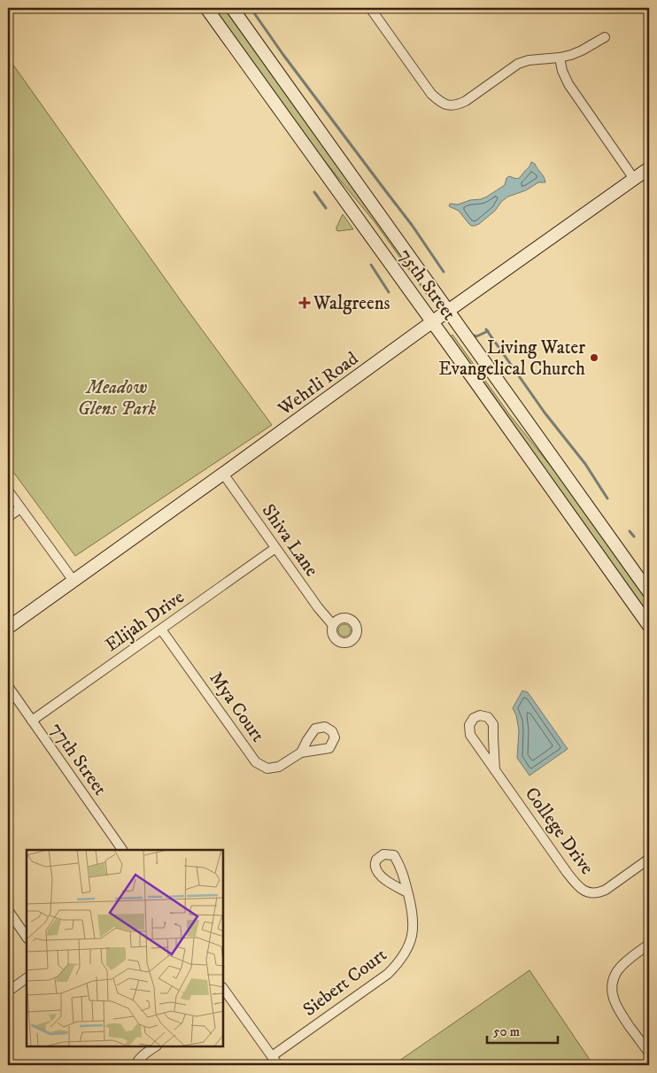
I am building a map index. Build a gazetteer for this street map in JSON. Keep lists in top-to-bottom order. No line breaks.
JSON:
{"streets":{"main road":["75th Street","Wehrli Road"],"street":["Shiva Lane","Elijah Drive","Mya Court","77th Street","College Drive","Siebert Court"]},"crossings":[["75th Street","Wehrli Road"],["Wehrli Road","Shiva Lane"],["Shiva Lane","Elijah Drive"],["Elijah Drive","Mya Court"],["Elijah Drive","77th Street"]],"parks":["Meadow Glens Park"],"places":{"health":["Walgreens"],"other":["Living Water Evangelical Church"]},"scale_bar":"50 m"}
